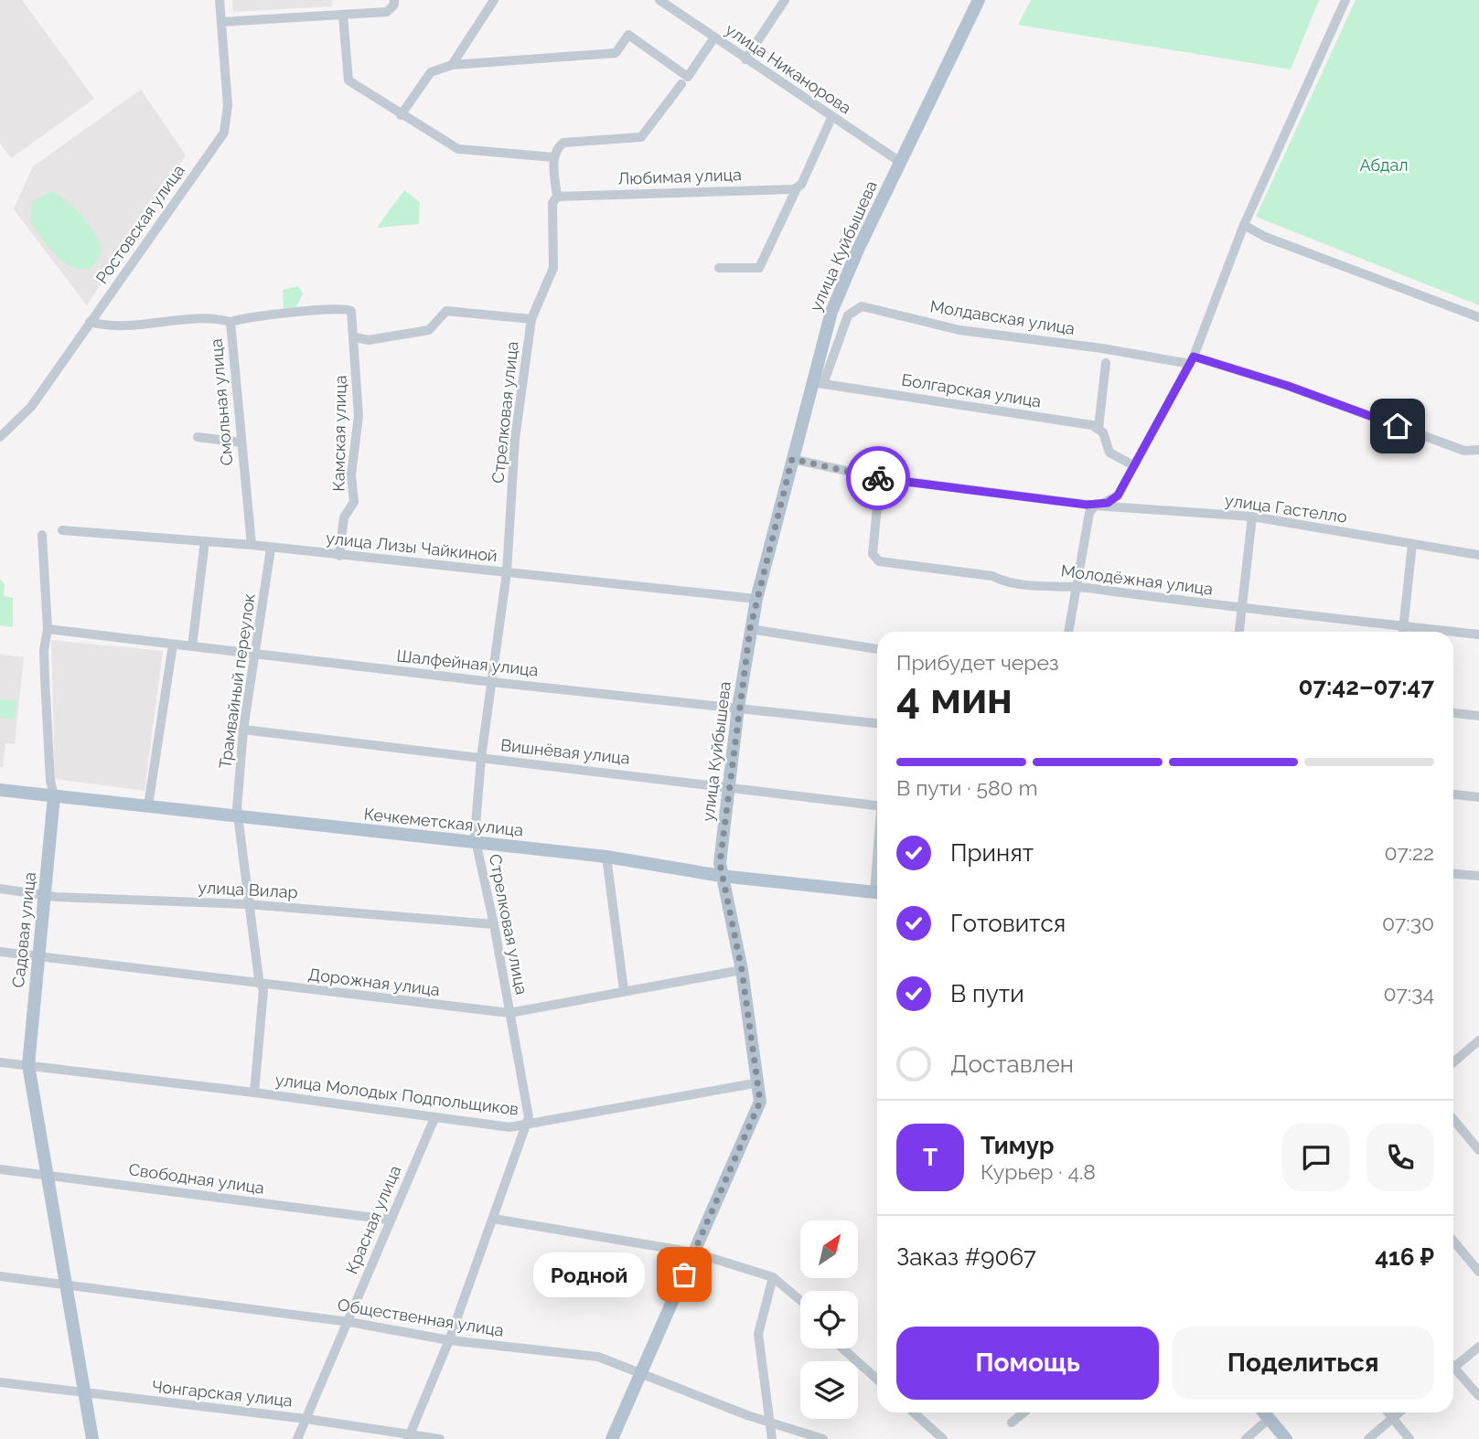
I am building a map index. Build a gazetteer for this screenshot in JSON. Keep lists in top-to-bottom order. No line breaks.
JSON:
{"streets":{"main road":["улица Куйбышева","Кечкеметская улица","Садовая улица"],"street":["улица Никанорова","Любимая улица","Ростовская улица","Молдавская улица","Болгарская улица","Смольная улица","Стрелковая улица","Камская улица","улица Гастелло","улица Лизы Чайкиной","Молодёжная улица","Шалфейная улица","Трамвайный переулок","Вишнёвая улица","улица Вилар","Дорожная улица","улица Молодых Подпольщиков","Свободная улица","Красная улица","Общественная улица","Чонгарская улица"]},"crossings":[["улица Никанорова","улица Куйбышева"],["Любимая улица","Стрелковая улица"],["Ростовская улица","Смольная улица"],["улица Куйбышева","Молдавская улица"],["улица Куйбышева","Болгарская улица"],["улица Куйбышева","улица Гастелло"],["улица Куйбышева","улица Лизы Чайкиной"],["улица Куйбышева","Шалфейная улица"],["улица Куйбышева","Вишнёвая улица"],["улица Куйбышева","Кечкеметская улица"],["улица Куйбышева","Дорожная улица"],["улица Куйбышева","улица Молодых Подпольщиков"],["улица Куйбышева","Общественная улица"],["Молдавская улица","Болгарская улица"],["Смольная улица","Камская улица"],["Смольная улица","улица Лизы Чайкиной"],["Стрелковая улица","улица Лизы Чайкиной"],["Стрелковая улица","Шалфейная улица"],["Стрелковая улица","Вишнёвая улица"],["Стрелковая улица","Кечкеметская улица"],["Стрелковая улица","улица Вилар"],["Стрелковая улица","Дорожная улица"],["Стрелковая улица","улица Молодых Подпольщиков"],["Стрелковая улица","Общественная улица"],["Стрелковая улица","Чонгарская улица"],["Камская улица","улица Лизы Чайкиной"],["улица Гастелло","Молодёжная улица"],["улица Лизы Чайкиной","Трамвайный переулок"],["Шалфейная улица","Трамвайный переулок"],["Шалфейная улица","Садовая улица"],["Трамвайный переулок","Вишнёвая улица"],["Трамвайный переулок","Кечкеметская улица"],["Трамвайный переулок","улица Вилар"],["Трамвайный переулок","Дорожная улица"],["Трамвайный переулок","улица Молодых Подпольщиков"],["Кечкеметская улица","Садовая улица"],["улица Вилар","Садовая улица"],["Садовая улица","Дорожная улица"],["Садовая улица","улица Молодых Подпольщиков"],["Садовая улица","Свободная улица"],["Садовая улица","Общественная улица"],["Садовая улица","Чонгарская улица"],["улица Молодых Подпольщиков","Красная улица"],["Свободная улица","Красная улица"],["Красная улица","Общественная улица"],["Красная улица","Чонгарская улица"]],"parks":["Абдал"],"places":["Родной"],"north":"top right","page":{"heading":["4 мин","Прибудет через","07:42–07:47"],"panel":["Тимур","Курьер · 4.8","Заказ #9067","416 ₽"],"bar":"В пути · 580 m","list":[["Принят","07:22"],["Готовится","07:30"],["В пути","07:34"],"Доставлен"],"round":"Т","bubble":"Родной","buttons":["Помощь","Поделиться"]}}
